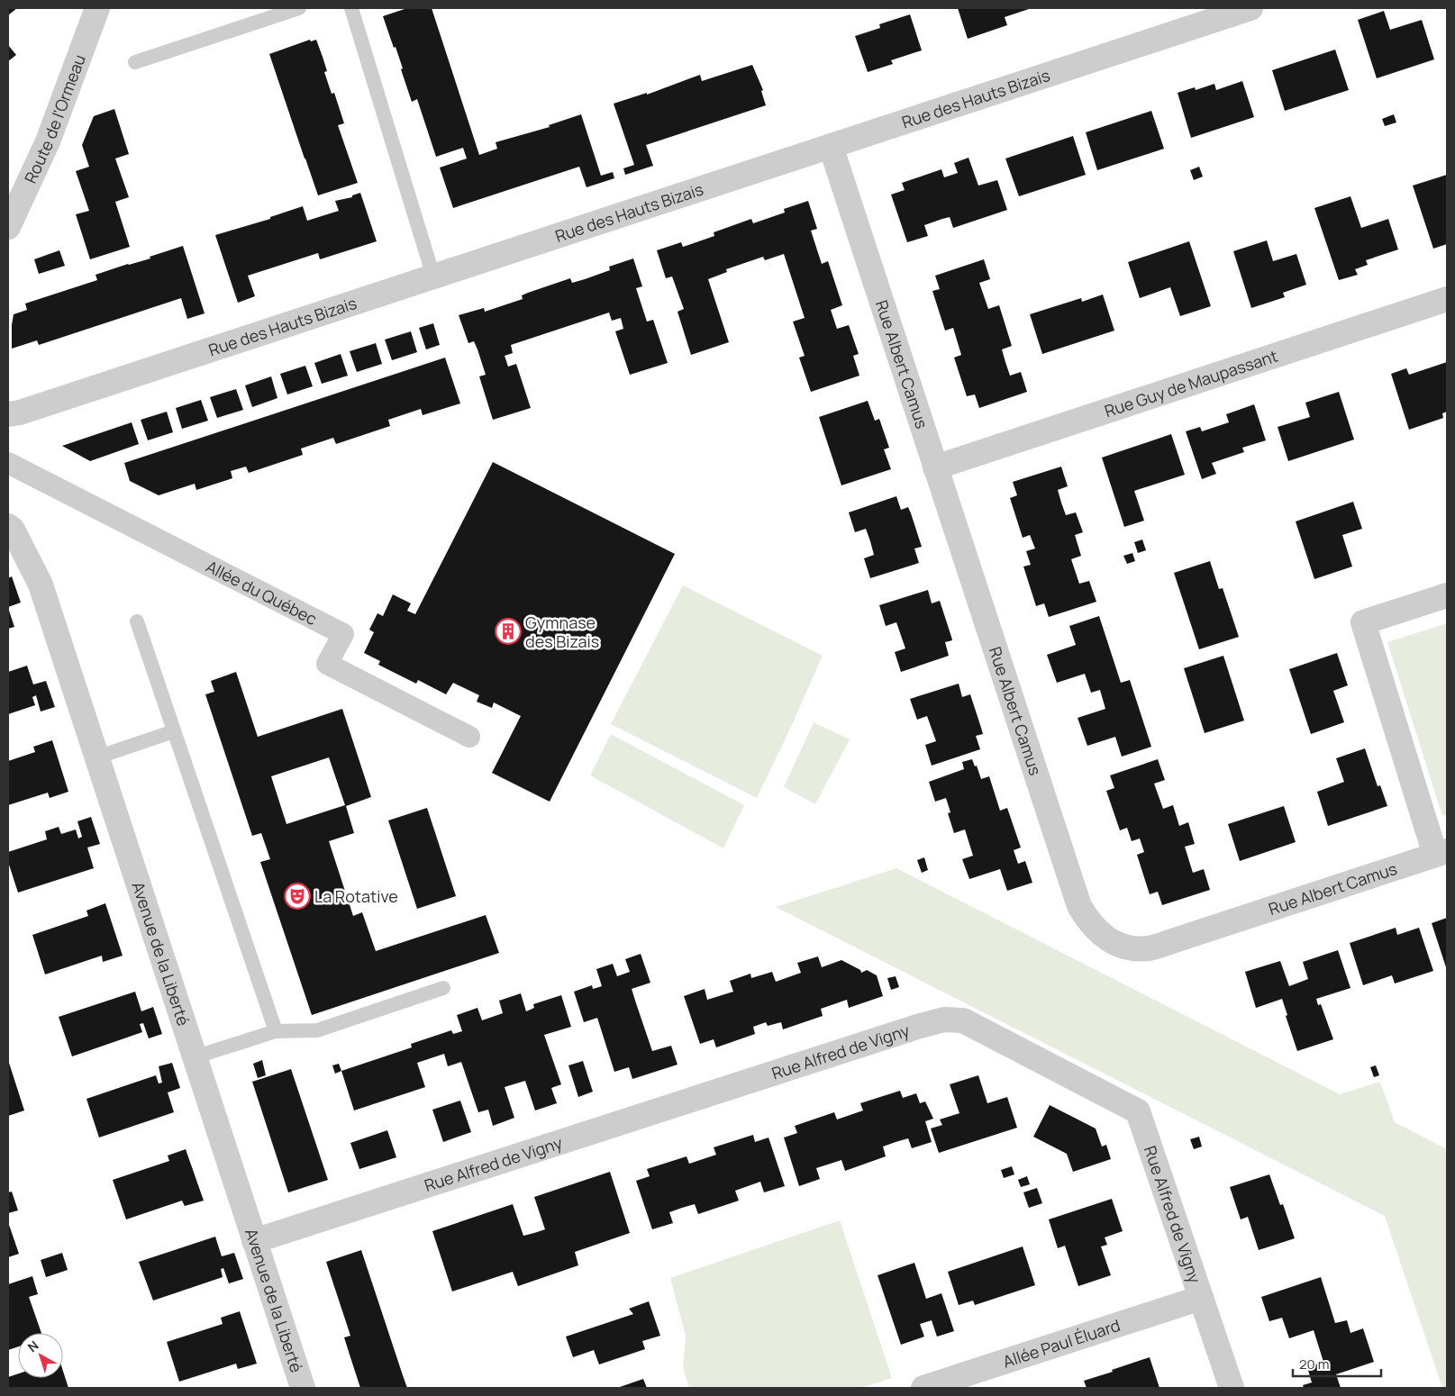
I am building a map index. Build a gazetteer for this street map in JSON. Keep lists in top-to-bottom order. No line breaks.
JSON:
{"streets":{"street":["Rue des Hauts Bizais","Route de l'Ormeau","Rue Albert Camus","Rue Guy de Maupassant","Allée du Québec","Avenue de la Liberté","Rue Alfred de Vigny","Allée Paul Éluard"]},"crossings":[["Rue des Hauts Bizais","Rue Albert Camus"],["Rue Albert Camus","Rue Guy de Maupassant"],["Avenue de la Liberté","Rue Alfred de Vigny"],["Rue Alfred de Vigny","Allée Paul Éluard"]],"places":{"building":["Gymnase des Bizais"],"theatre":["La Rotative"]},"scale_bar":"20 m","north":"top left"}
